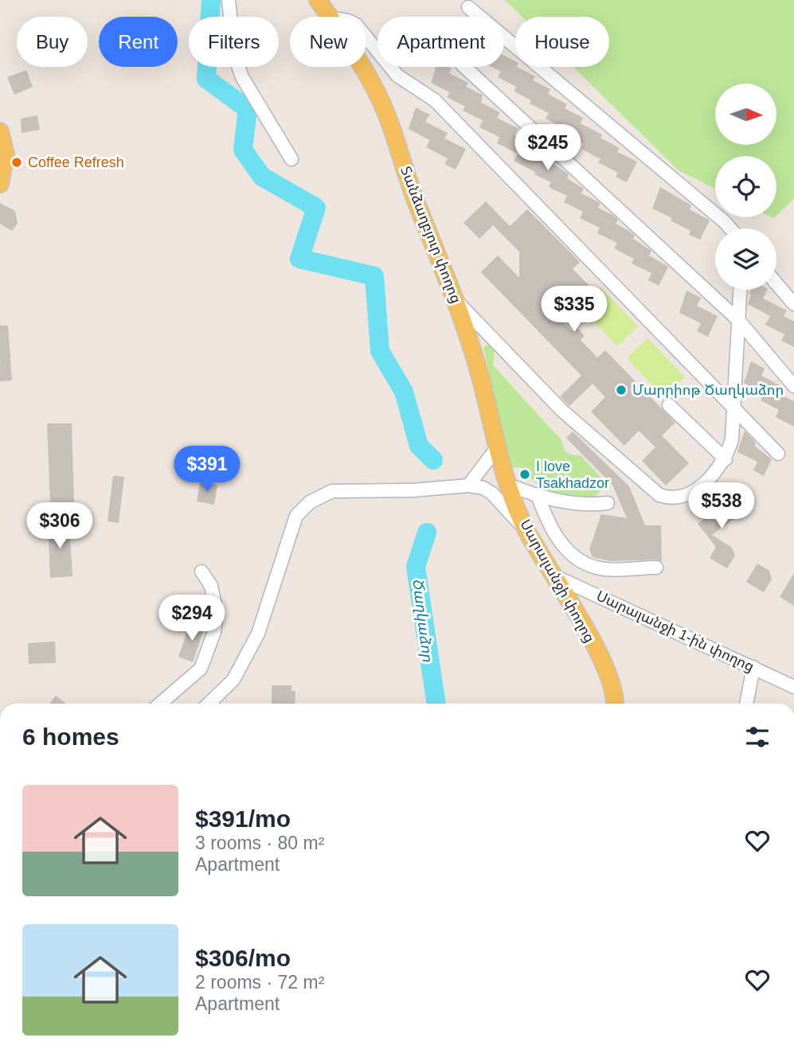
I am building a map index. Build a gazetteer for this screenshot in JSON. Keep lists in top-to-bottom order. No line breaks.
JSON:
{"streets":{"main road":["Տանձաղբյուր փողոց","Սարալանջի փողոց"],"street":["Սարալանջի 1-ին փողոց"]},"crossings":[["Տանձաղբյուր փողոց","Սարալանջի փողոց"],["Սարալանջի փողոց","Սարալանջի 1-ին փողոց"]],"water":["Ծաղկաձոր"],"places":["Coffee Refresh","Մարրիոթ Ծաղկաձոր","I love Tsakhadzor"],"north":"right","page":{"chip":["Buy","Rent","Filters","New","Apartment","House"],"price":["$245","$335","$391","$538","$306","$294"],"heading":"6 homes","list":[{"name":"$391/mo","note":"3 rooms · 80 m² · Apartment"},{"name":"$306/mo","note":"2 rooms · 72 m² · Apartment"}]}}
